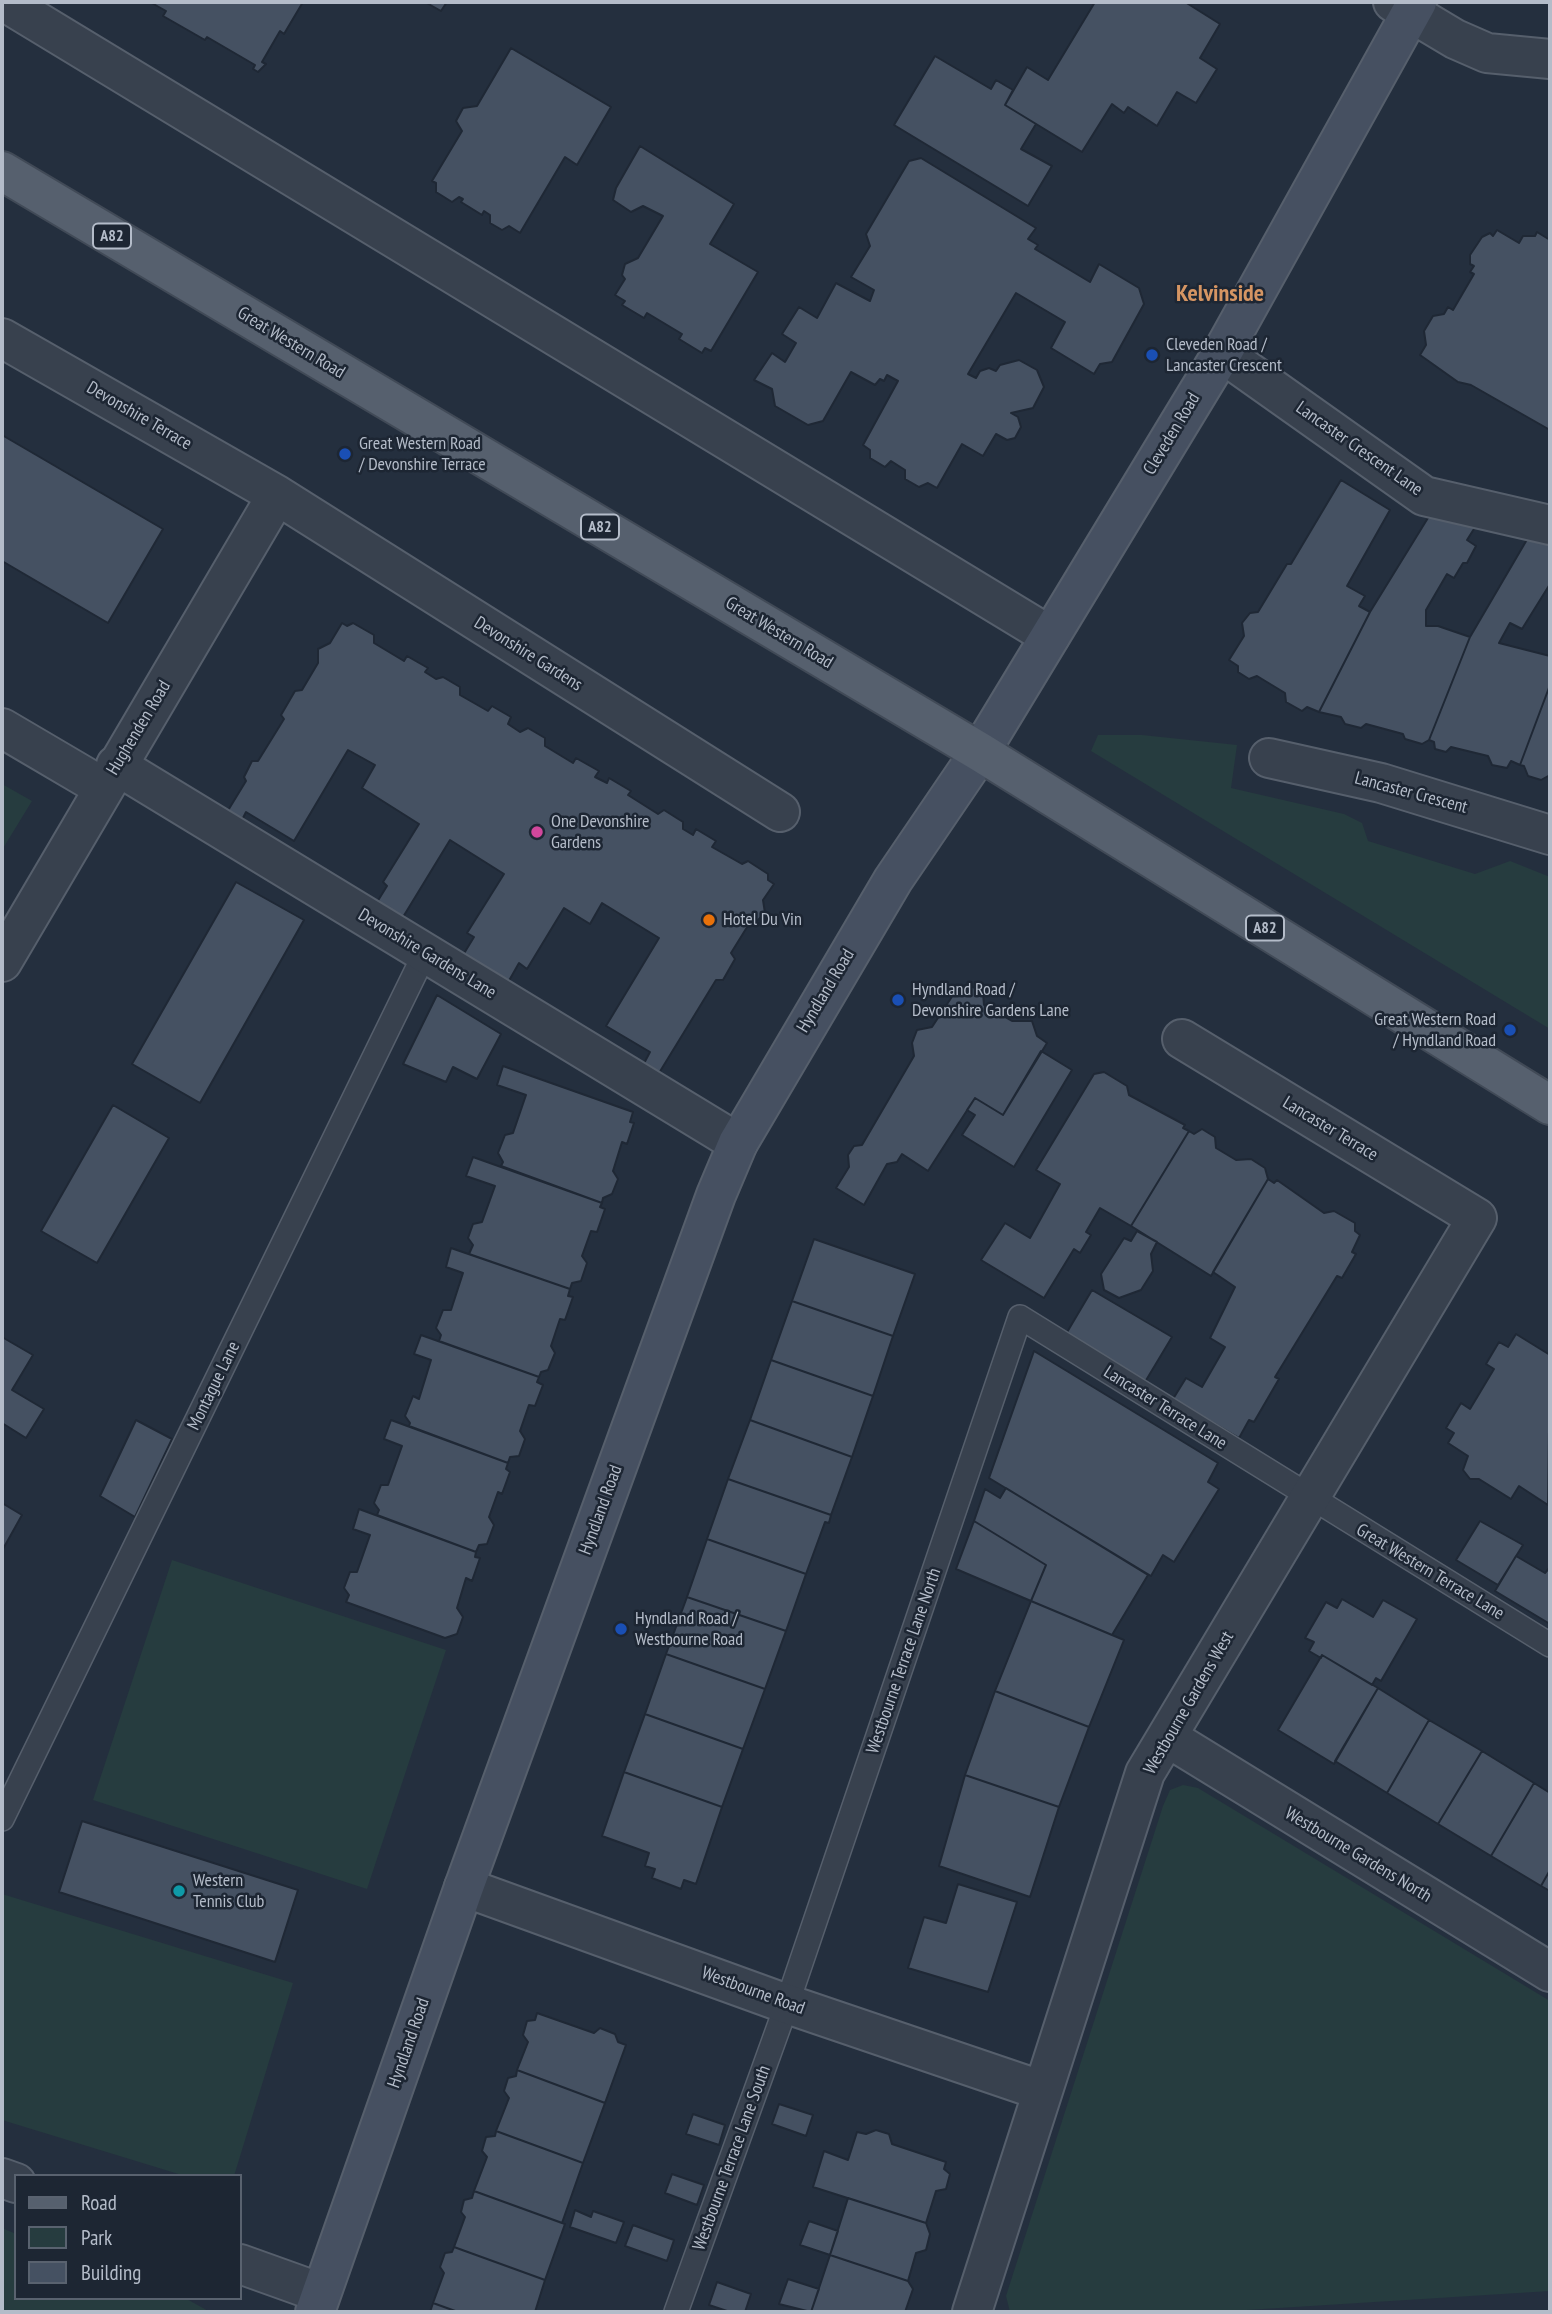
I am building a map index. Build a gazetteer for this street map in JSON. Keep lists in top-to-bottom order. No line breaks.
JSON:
{"streets":{"main road":["A82","Great Western Road"],"street":["Devonshire Terrace","Cleveden Road","Lancaster Crescent Lane","Devonshire Gardens","Hughenden Road","Lancaster Crescent","Devonshire Gardens Lane","Hyndland Road","Lancaster Terrace","Westbourne Gardens West","Westbourne Gardens North","Westbourne Road"],"lane":["Montague Lane","Lancaster Terrace Lane","Great Western Terrace Lane","Westbourne Terrace Lane North","Westbourne Terrace Lane South"]},"crossings":[["Great Western Road","Cleveden Road"],["Great Western Road","Hyndland Road"],["Devonshire Terrace","Devonshire Gardens"],["Devonshire Terrace","Hughenden Road"],["Cleveden Road","Lancaster Crescent Lane"],["Cleveden Road","Hyndland Road"],["Devonshire Gardens","Hughenden Road"],["Hughenden Road","Devonshire Gardens Lane"],["Devonshire Gardens Lane","Hyndland Road"],["Devonshire Gardens Lane","Montague Lane"],["Hyndland Road","Westbourne Road"],["Lancaster Terrace","Westbourne Gardens West"],["Lancaster Terrace Lane","Great Western Terrace Lane"],["Lancaster Terrace Lane","Westbourne Terrace Lane North"],["Lancaster Terrace Lane","Westbourne Gardens West"],["Great Western Terrace Lane","Westbourne Gardens West"],["Westbourne Terrace Lane North","Westbourne Road"],["Westbourne Terrace Lane North","Westbourne Terrace Lane South"],["Westbourne Gardens West","Westbourne Gardens North"],["Westbourne Gardens West","Westbourne Road"],["Westbourne Road","Westbourne Terrace Lane South"]],"districts":["Kelvinside"],"places":["Cleveden Road / Lancaster Crescent","Great Western Road / Devonshire Terrace","One Devonshire Gardens","Hotel Du Vin","Hyndland Road / Devonshire Gardens Lane","Great Western Road / Hyndland Road","Hyndland Road / Westbourne Road","Western Tennis Club"],"legend":["Road","Park","Building"]}
